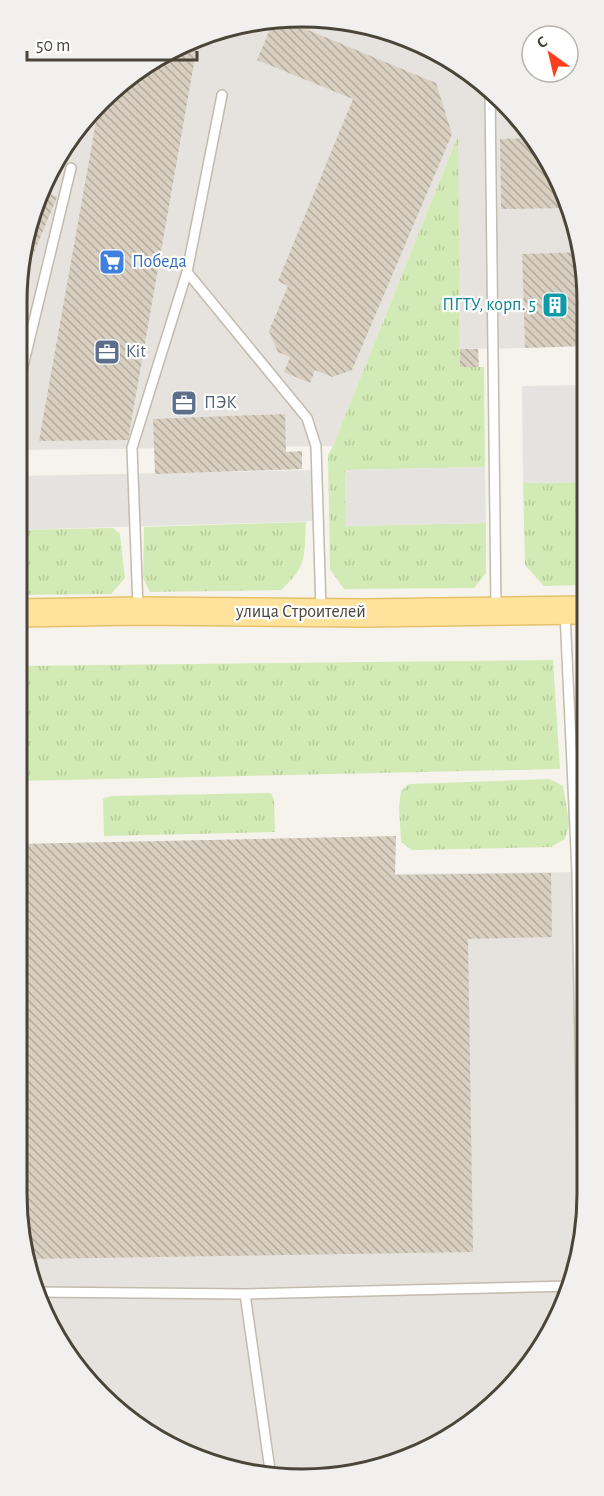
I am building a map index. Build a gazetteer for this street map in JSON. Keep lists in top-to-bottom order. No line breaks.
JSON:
{"streets":{"main road":["улица Строителей"]},"places":{"supermarket":["Победа"],"building":["ПГТУ, корп. 5"],"office":["Kit","ПЭК"]},"scale_bar":"50 m","north":"top left"}
